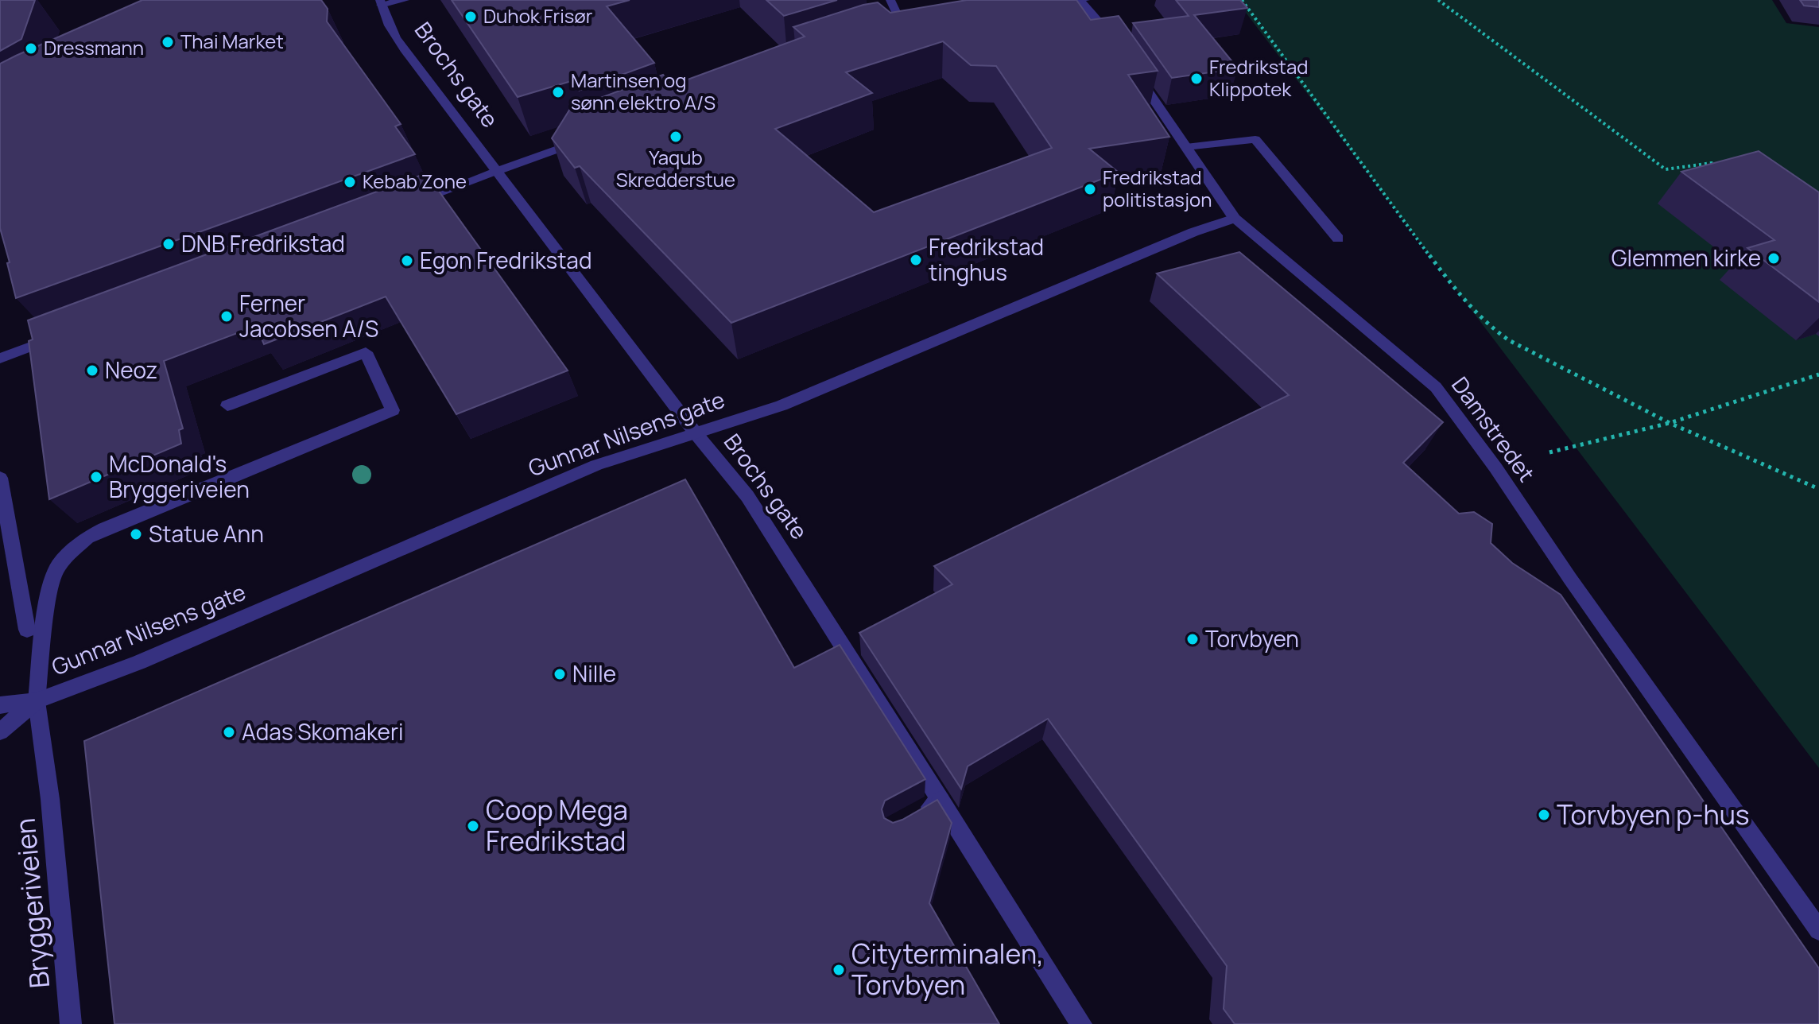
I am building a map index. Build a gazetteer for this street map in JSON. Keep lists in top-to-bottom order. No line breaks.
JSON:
{"streets":{"street":["Brochs gate","Damstredet","Gunnar Nilsens gate","Bryggeriveien"]},"crossings":[["Brochs gate","Gunnar Nilsens gate"],["Damstredet","Gunnar Nilsens gate"],["Gunnar Nilsens gate","Bryggeriveien"]],"places":["Duhok Frisør","Thai Market","Dressmann","Fredrikstad Klippotek","Martinsen og sønn elektro A/S","Yaqub Skredderstue","Kebab Zone","Fredrikstad politistasjon","DNB Fredrikstad","Glemmen kirke","Fredrikstad tinghus","Egon Fredrikstad","Ferner Jacobsen A/S","Neoz","McDonald's Bryggeriveien","Statue Ann","Torvbyen","Nille","Adas Skomakeri","Torvbyen p-hus","Coop Mega Fredrikstad","Cityterminalen, Torvbyen"]}
